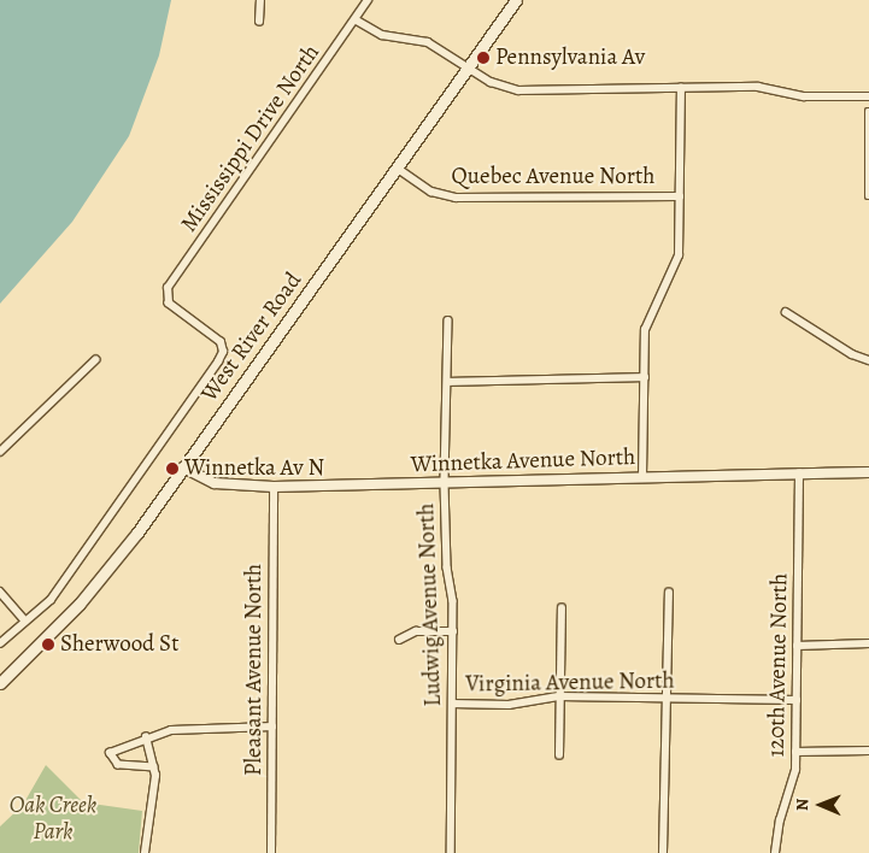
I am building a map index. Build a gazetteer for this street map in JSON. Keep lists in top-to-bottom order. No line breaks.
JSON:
{"streets":{"main road":["West River Road"],"street":["Mississippi Drive North","Quebec Avenue North","Winnetka Avenue North","Ludwig Avenue North","120th Avenue North","Pleasant Avenue North","Virginia Avenue North"]},"crossings":[["Mississippi Drive North","West River Road"],["Quebec Avenue North","West River Road"],["West River Road","Winnetka Avenue North"],["Winnetka Avenue North","Ludwig Avenue North"],["Winnetka Avenue North","120th Avenue North"],["Winnetka Avenue North","Pleasant Avenue North"],["Ludwig Avenue North","Virginia Avenue North"],["120th Avenue North","Virginia Avenue North"]],"parks":["Oak Creek Park"],"places":["Pennsylvania Av","Winnetka Av N","Sherwood St"],"north":"left"}
